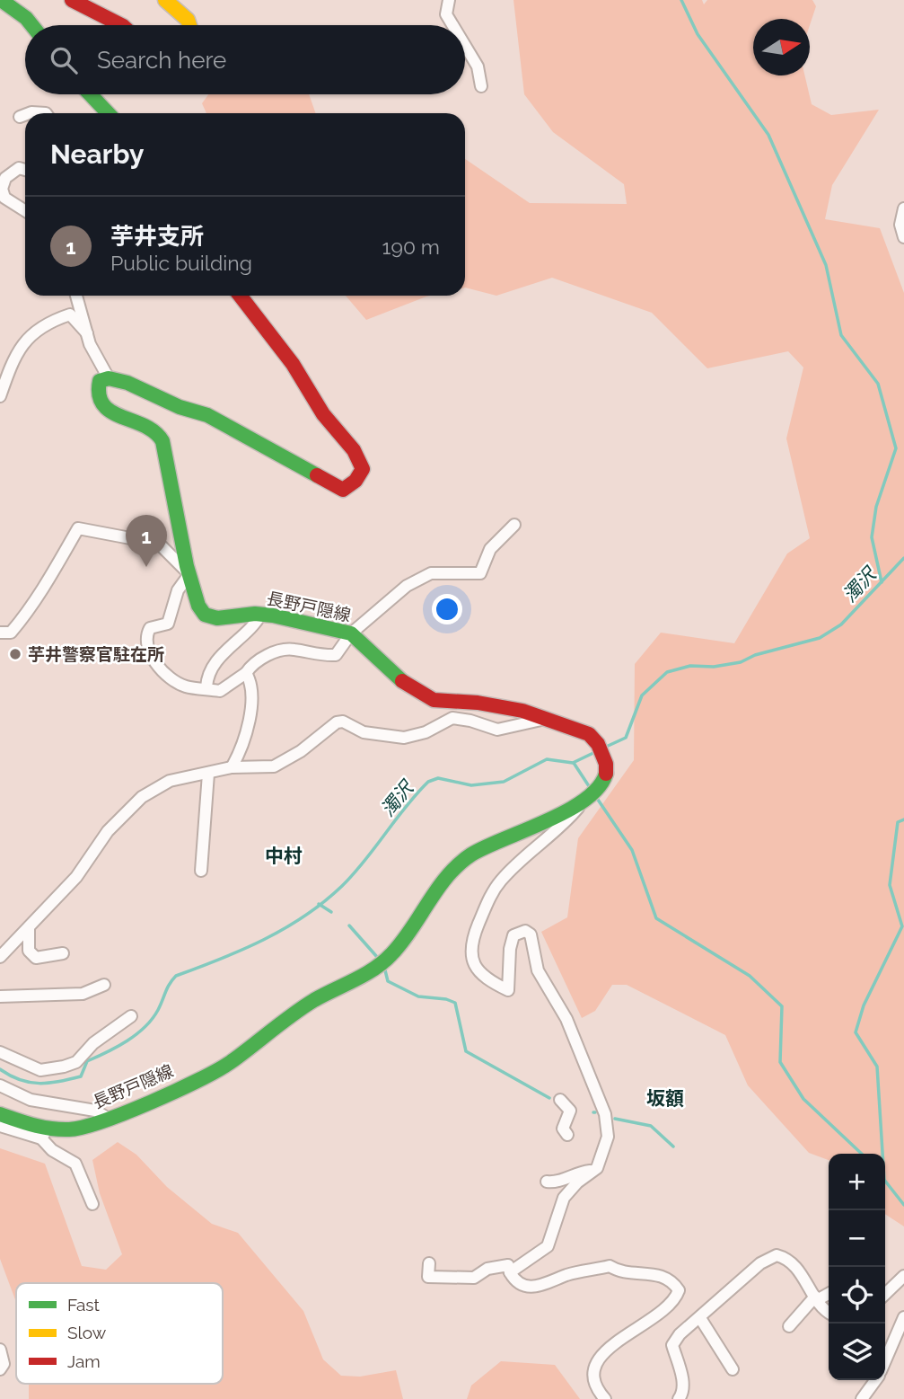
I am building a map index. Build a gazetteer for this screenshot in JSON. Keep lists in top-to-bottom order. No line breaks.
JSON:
{"streets":{"main road":["長野戸隠線"]},"districts":["中村","坂額"],"water":["濁沢"],"places":["芋井警察官駐在所"],"legend":["Fast","Slow","Jam"],"north":"right","page":{"search":"Search here","heading":"Nearby","list":[{"mark":"1","name":"芋井支所","note":"Public building","value":"190 m"}],"pins":"1","map_buttons":["+","−"]}}
